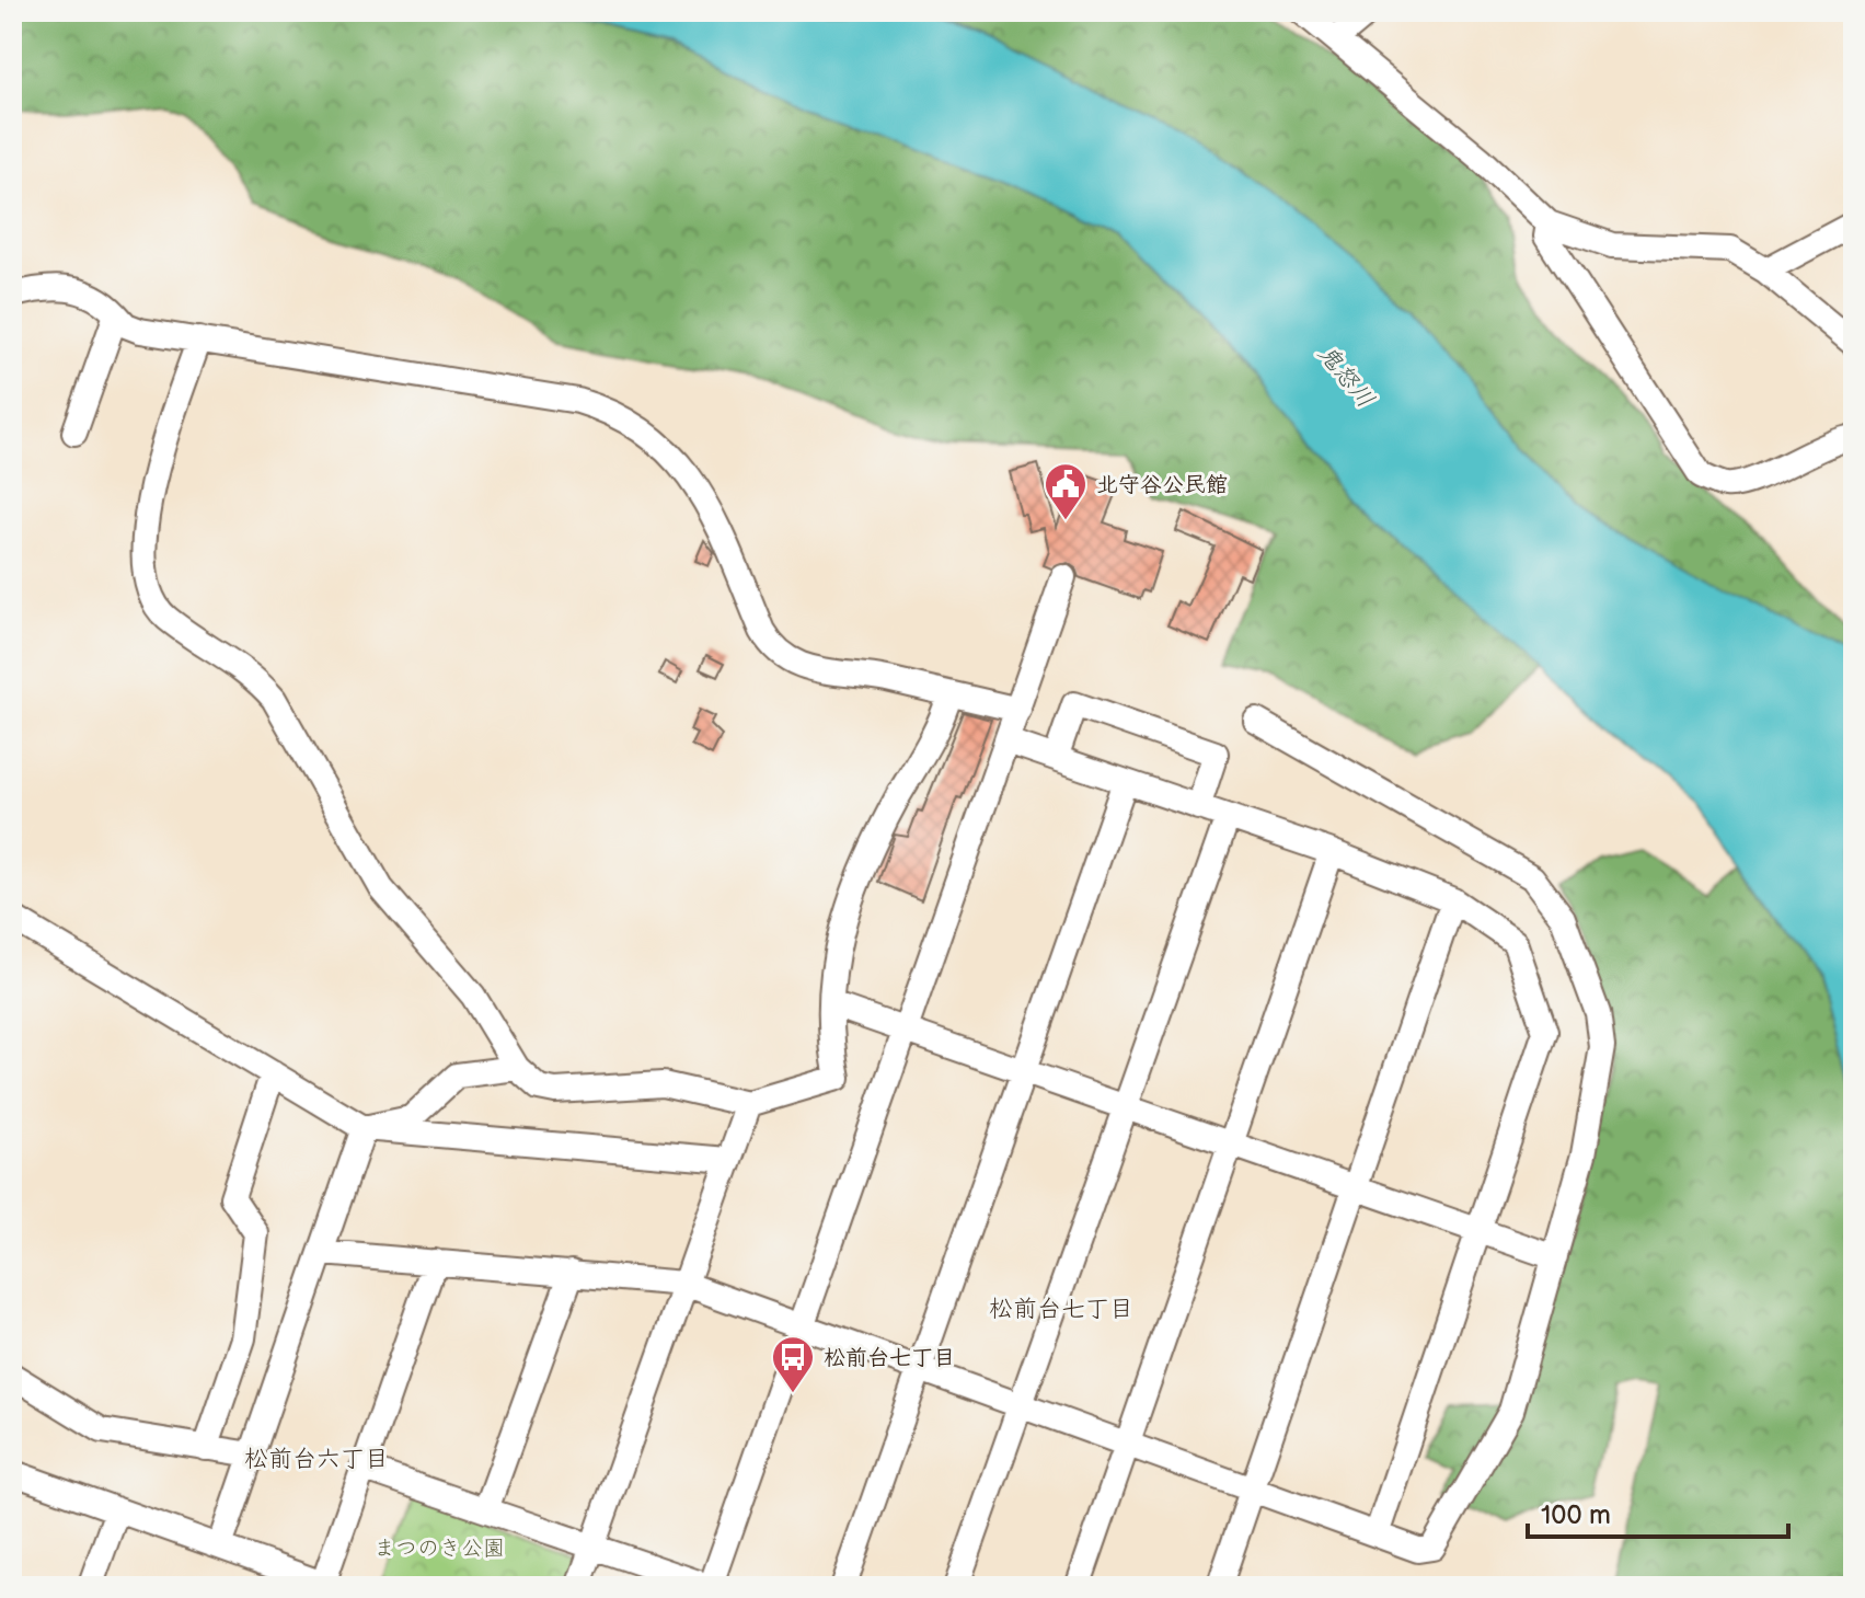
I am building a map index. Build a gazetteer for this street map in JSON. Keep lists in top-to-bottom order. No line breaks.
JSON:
{"districts":["松前台七丁目","松前台六丁目"],"water":["鬼怒川"],"parks":["まつのき公園"],"places":{"public building":["北守谷公民館"],"bus stop":["松前台七丁目"]},"scale_bar":"100 m"}
